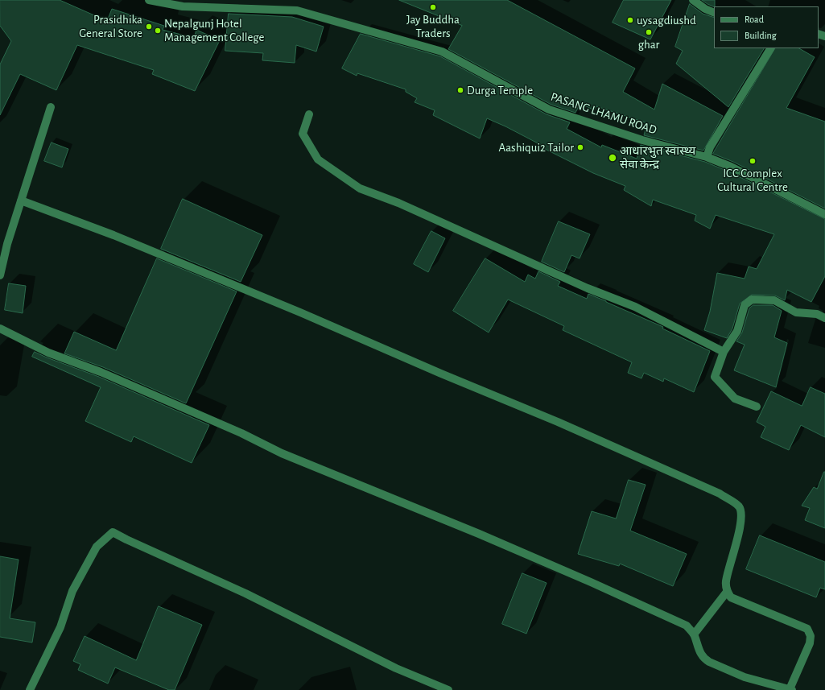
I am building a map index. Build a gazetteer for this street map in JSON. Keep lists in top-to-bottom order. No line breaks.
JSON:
{"streets":{"street":["PASANG LHAMU ROAD"]},"places":["Jay Buddha Traders","uysagdiushd","Prasidhika General Store","Nepalgunj Hotel Management College","ghar","Durga Temple","Aashiqui2 Tailor","आधारभुत स्वास्थ्य सेवा केन्द्र","ICC Complex Cultural Centre"],"legend":["Road","Building"]}
